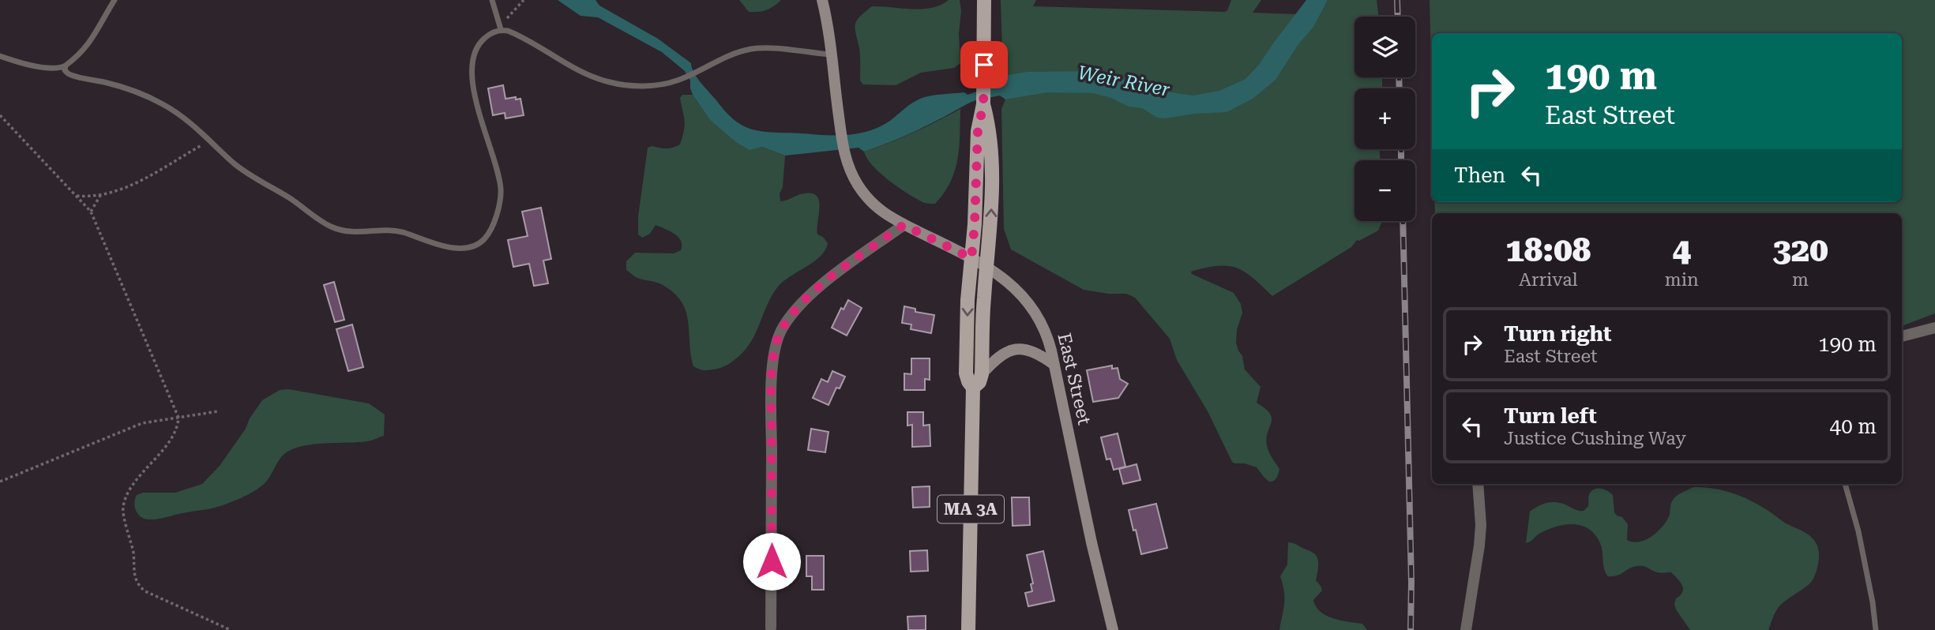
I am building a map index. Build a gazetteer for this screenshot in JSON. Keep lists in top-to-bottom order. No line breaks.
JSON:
{"streets":{"main road":["East Street","MA 3A"]},"crossings":[["East Street","MA 3A"]],"water":["Weir River"],"page":{"map_buttons":["+","−"],"turn":["190 m","East Street"],"then":"Then","eta":["18:08","Arrival","4","min","320","m"],"list":[{"name":"Turn right","note":"East Street","value":"190 m"},{"name":"Turn left","note":"Justice Cushing Way","value":"40 m"}]}}
